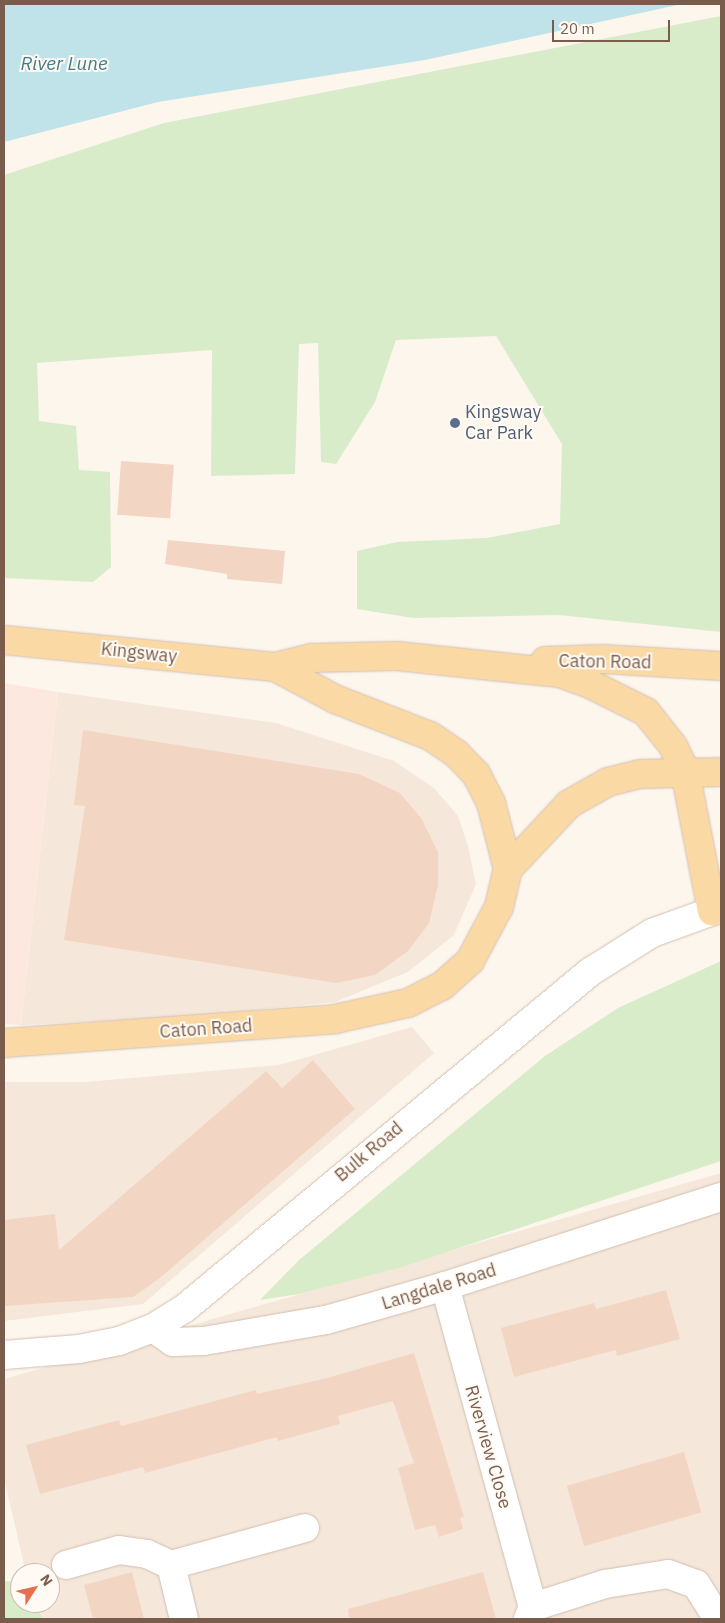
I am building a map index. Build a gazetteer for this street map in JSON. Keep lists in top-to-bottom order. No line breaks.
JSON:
{"streets":{"main road":["Kingsway","Caton Road"],"street":["Bulk Road","Langdale Road","Riverview Close"]},"crossings":[["Bulk Road","Langdale Road"],["Langdale Road","Riverview Close"]],"water":["River Lune"],"places":["Kingsway Car Park"],"scale_bar":"20 m","north":"top right"}
